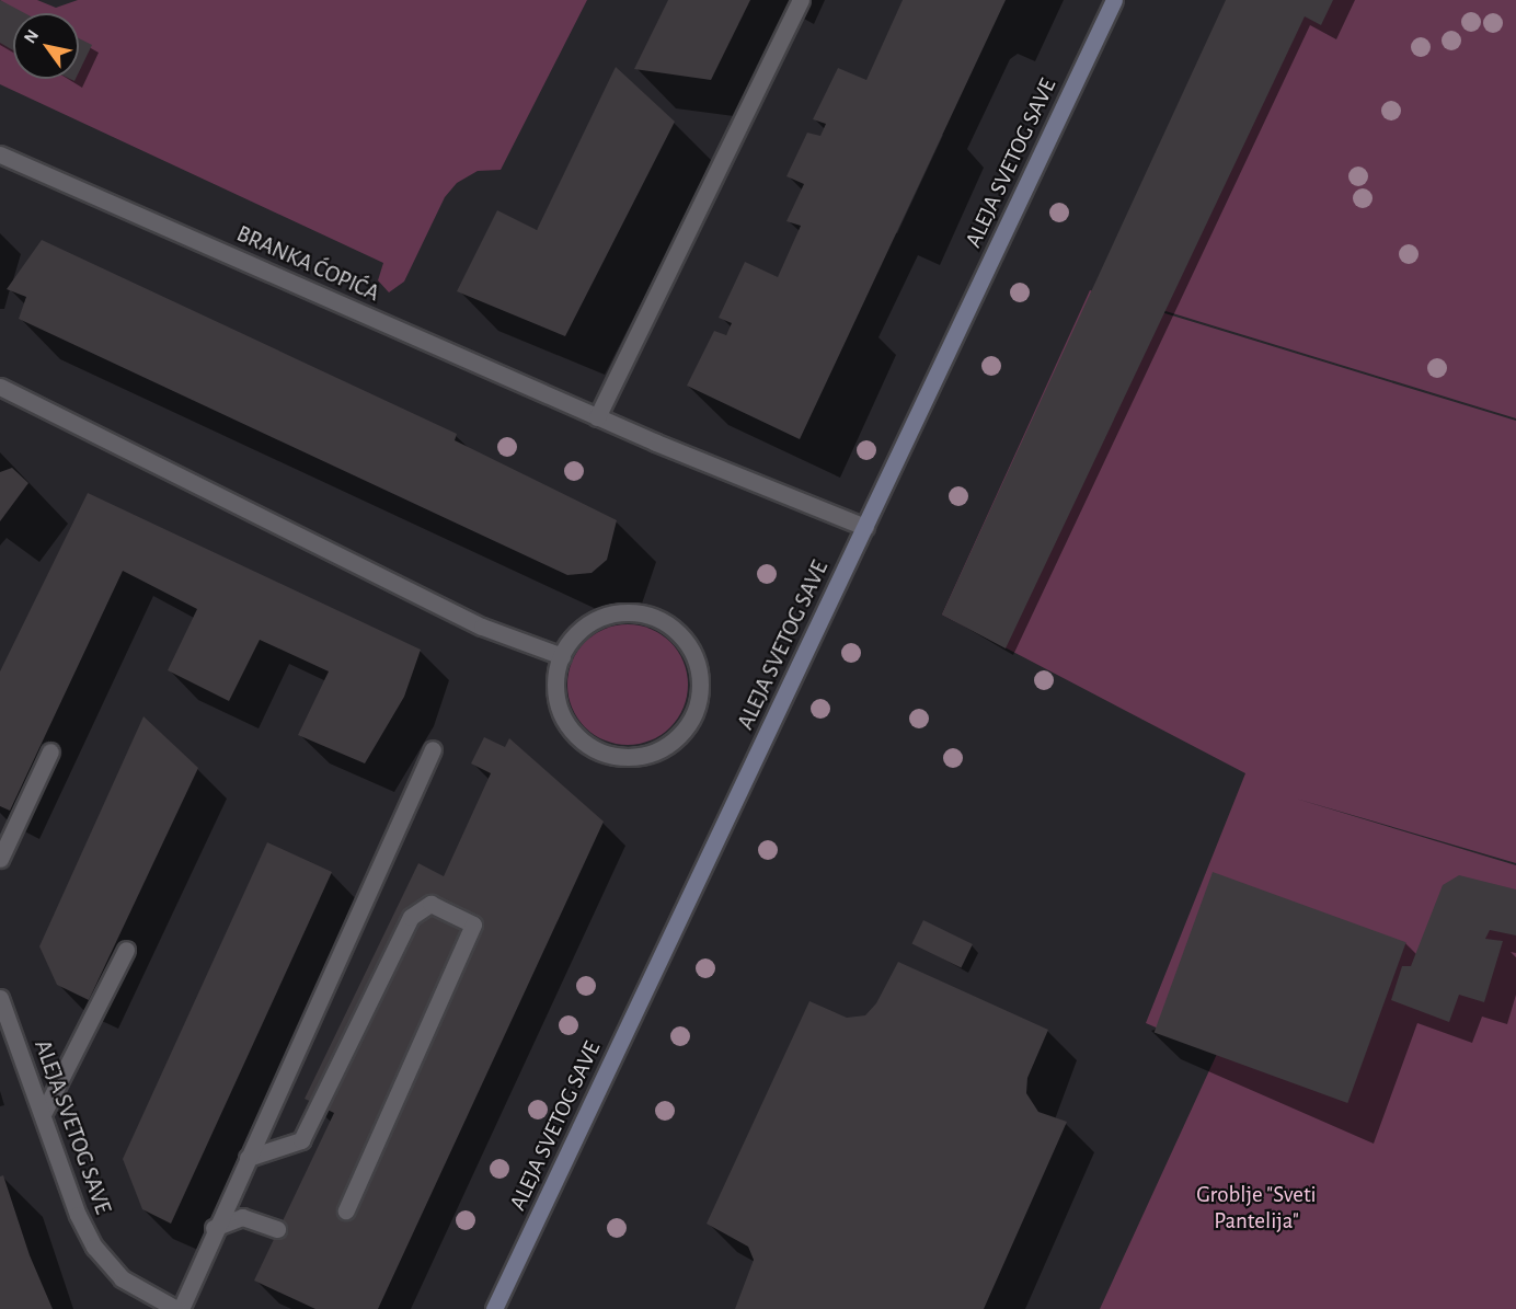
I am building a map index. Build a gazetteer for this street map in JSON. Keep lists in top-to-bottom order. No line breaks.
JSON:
{"streets":{"main road":["ALEJA SVETOG SAVE"],"street":["BRANKA ĆOPIĆA"]},"crossings":[["ALEJA SVETOG SAVE","BRANKA ĆOPIĆA"]],"parks":["Groblje \"Sveti Pantelija\""],"north":"top left"}
